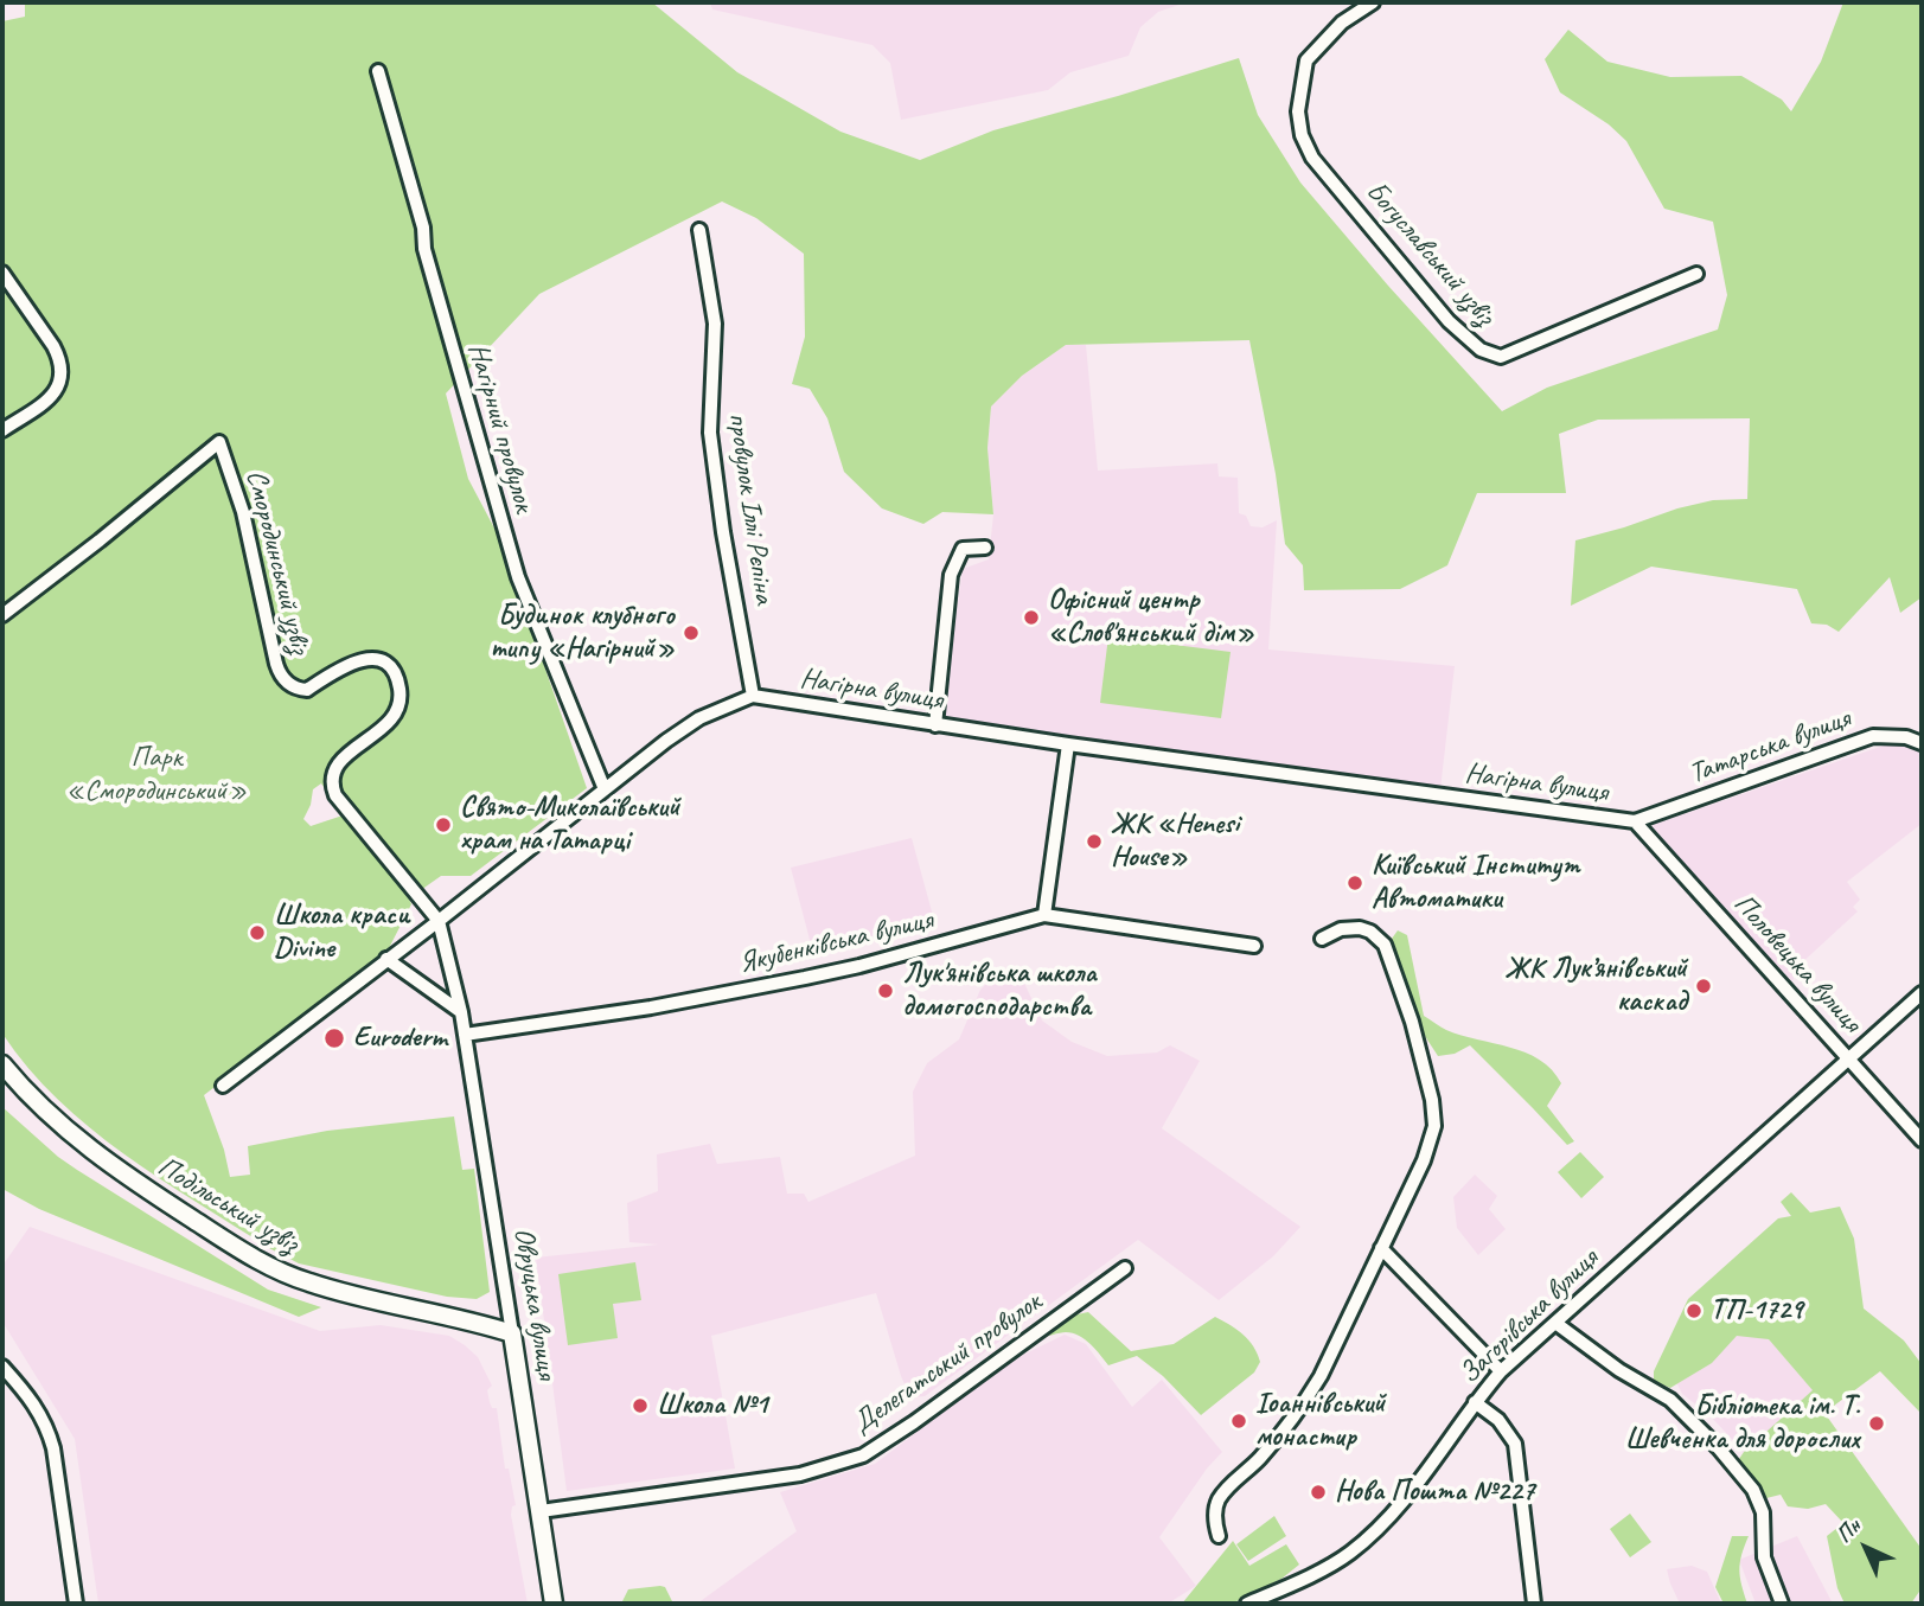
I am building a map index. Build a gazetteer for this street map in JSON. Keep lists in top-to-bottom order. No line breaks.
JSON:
{"streets":{"street":["Богуславський узвіз","Нагірний провулок","провулок Іллі Рєпіна","Смородинський узвіз","Нагірна вулиця","Татарська вулиця","Якубенківська вулиця","Половецька вулиця","Подільський узвіз","Овруцька вулиця","Загорівська вулиця","Делегатський провулок"]},"crossings":[["провулок Іллі Рєпіна","Нагірна вулиця"],["Смородинський узвіз","Овруцька вулиця"],["Нагірна вулиця","Татарська вулиця"],["Нагірна вулиця","Половецька вулиця"],["Татарська вулиця","Половецька вулиця"],["Якубенківська вулиця","Овруцька вулиця"],["Половецька вулиця","Загорівська вулиця"],["Подільський узвіз","Овруцька вулиця"],["Овруцька вулиця","Делегатський провулок"]],"parks":["Парк «Смородинський»"],"places":["Офісний центр «Слов'янський дім»","Будинок клубного типу «Нагірний»","Свято-Миколаївський храм на Татарці","ЖК «Henesi House»","Київський Інститут Автоматики","Школа краси Divine","ЖК Лук’янівський каскад","Лук'янівська школа домогосподарства","Euroderm","ТП-1729","Школа №1","Іоаннівський монастир","Бібліотека ім. Т. Шевченка для дорослих","Нова Пошта №227"],"north":"top left"}
